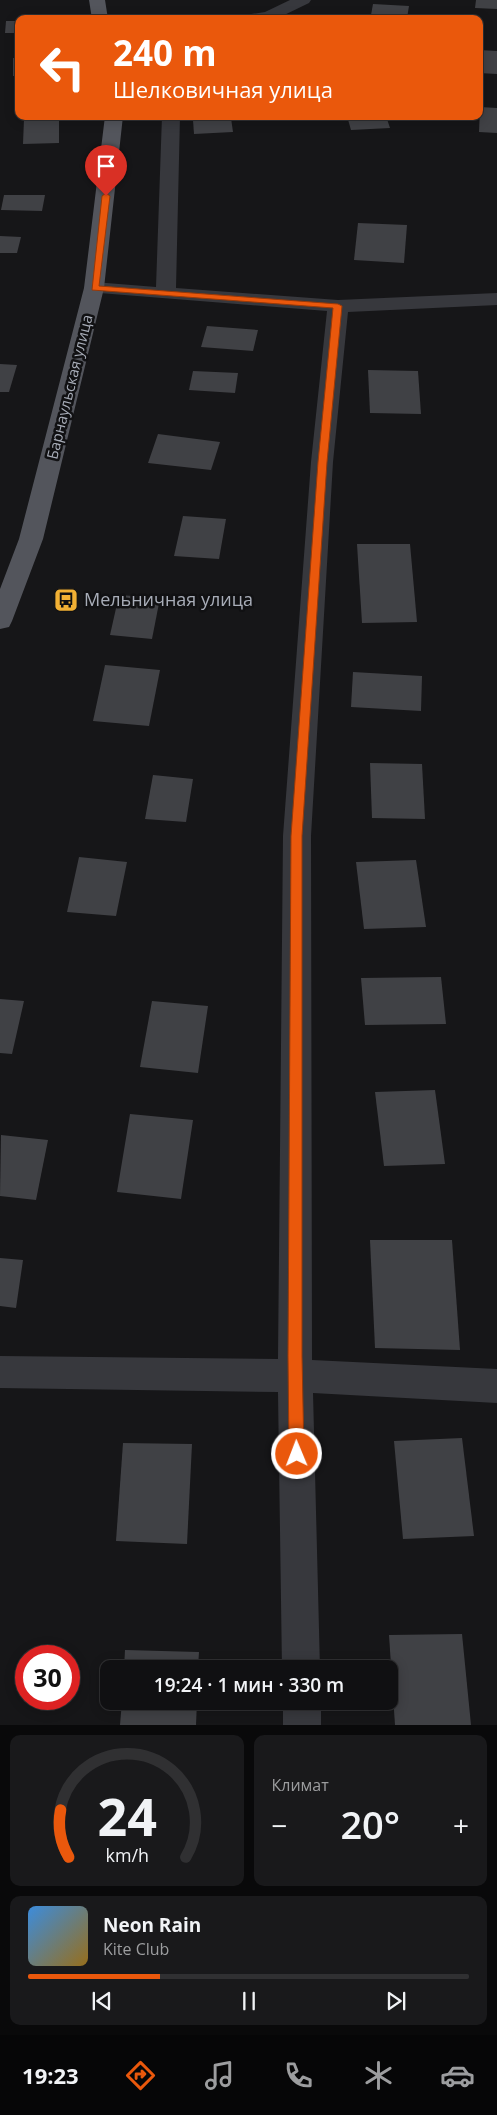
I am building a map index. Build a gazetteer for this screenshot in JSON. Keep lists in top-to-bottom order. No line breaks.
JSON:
{"streets":{"main road":["Барнаульская улица"]},"places":{"bus stop":["Мельничная улица"]},"page":{"turn":["240 m","Шелковичная улица"],"limit":"30","trip":"19:24 · 1 мин · 330 m","tile":"Климат","heat":["−","20°","+"],"song":["Neon Rain","Kite Club"],"tabs":"19:23","gauge":["24","km/h"]}}
